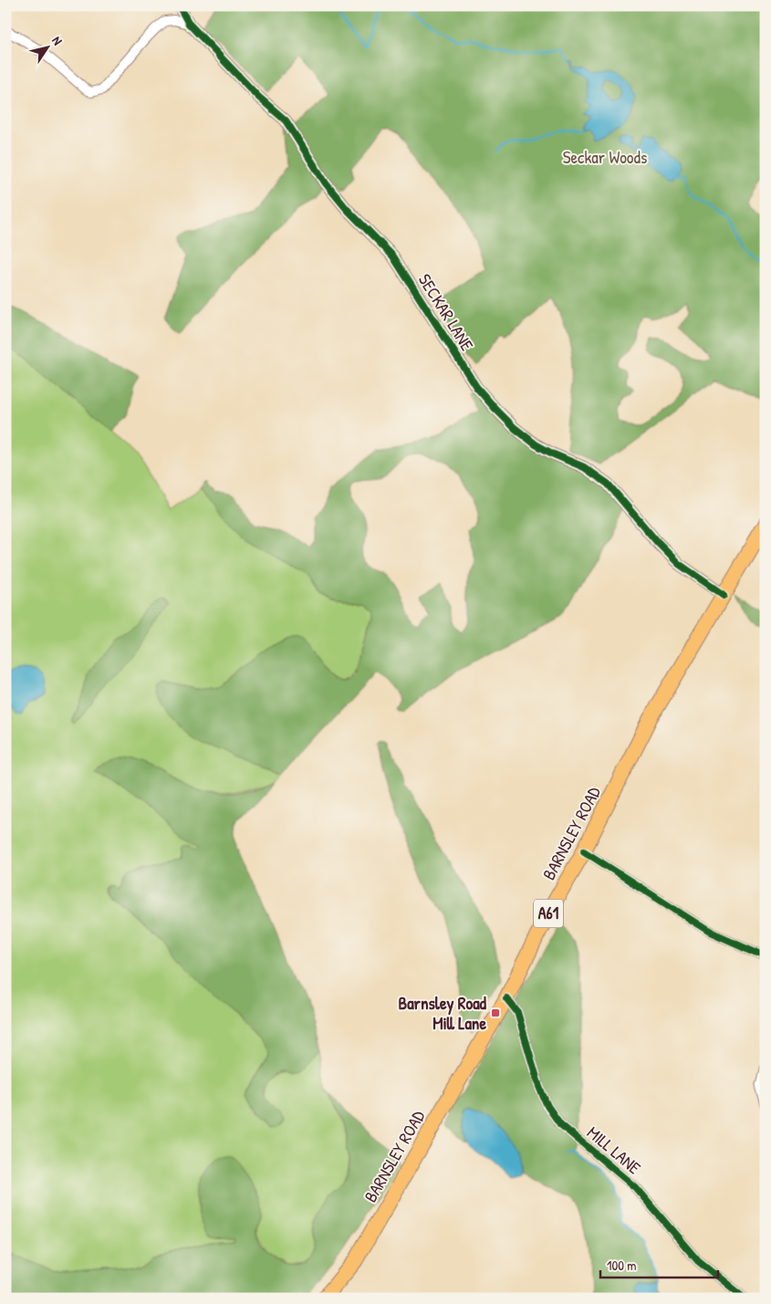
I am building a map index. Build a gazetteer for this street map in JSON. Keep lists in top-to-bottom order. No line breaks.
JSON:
{"streets":{"main road":["BARNSLEY ROAD","A61"],"street":["SECKAR LANE","MILL LANE"]},"crossings":[["SECKAR LANE","BARNSLEY ROAD"],["BARNSLEY ROAD","MILL LANE"]],"parks":["Seckar Woods"],"places":{"transit":["Barnsley Road Mill Lane"]},"scale_bar":"100 m","north":"top right"}
